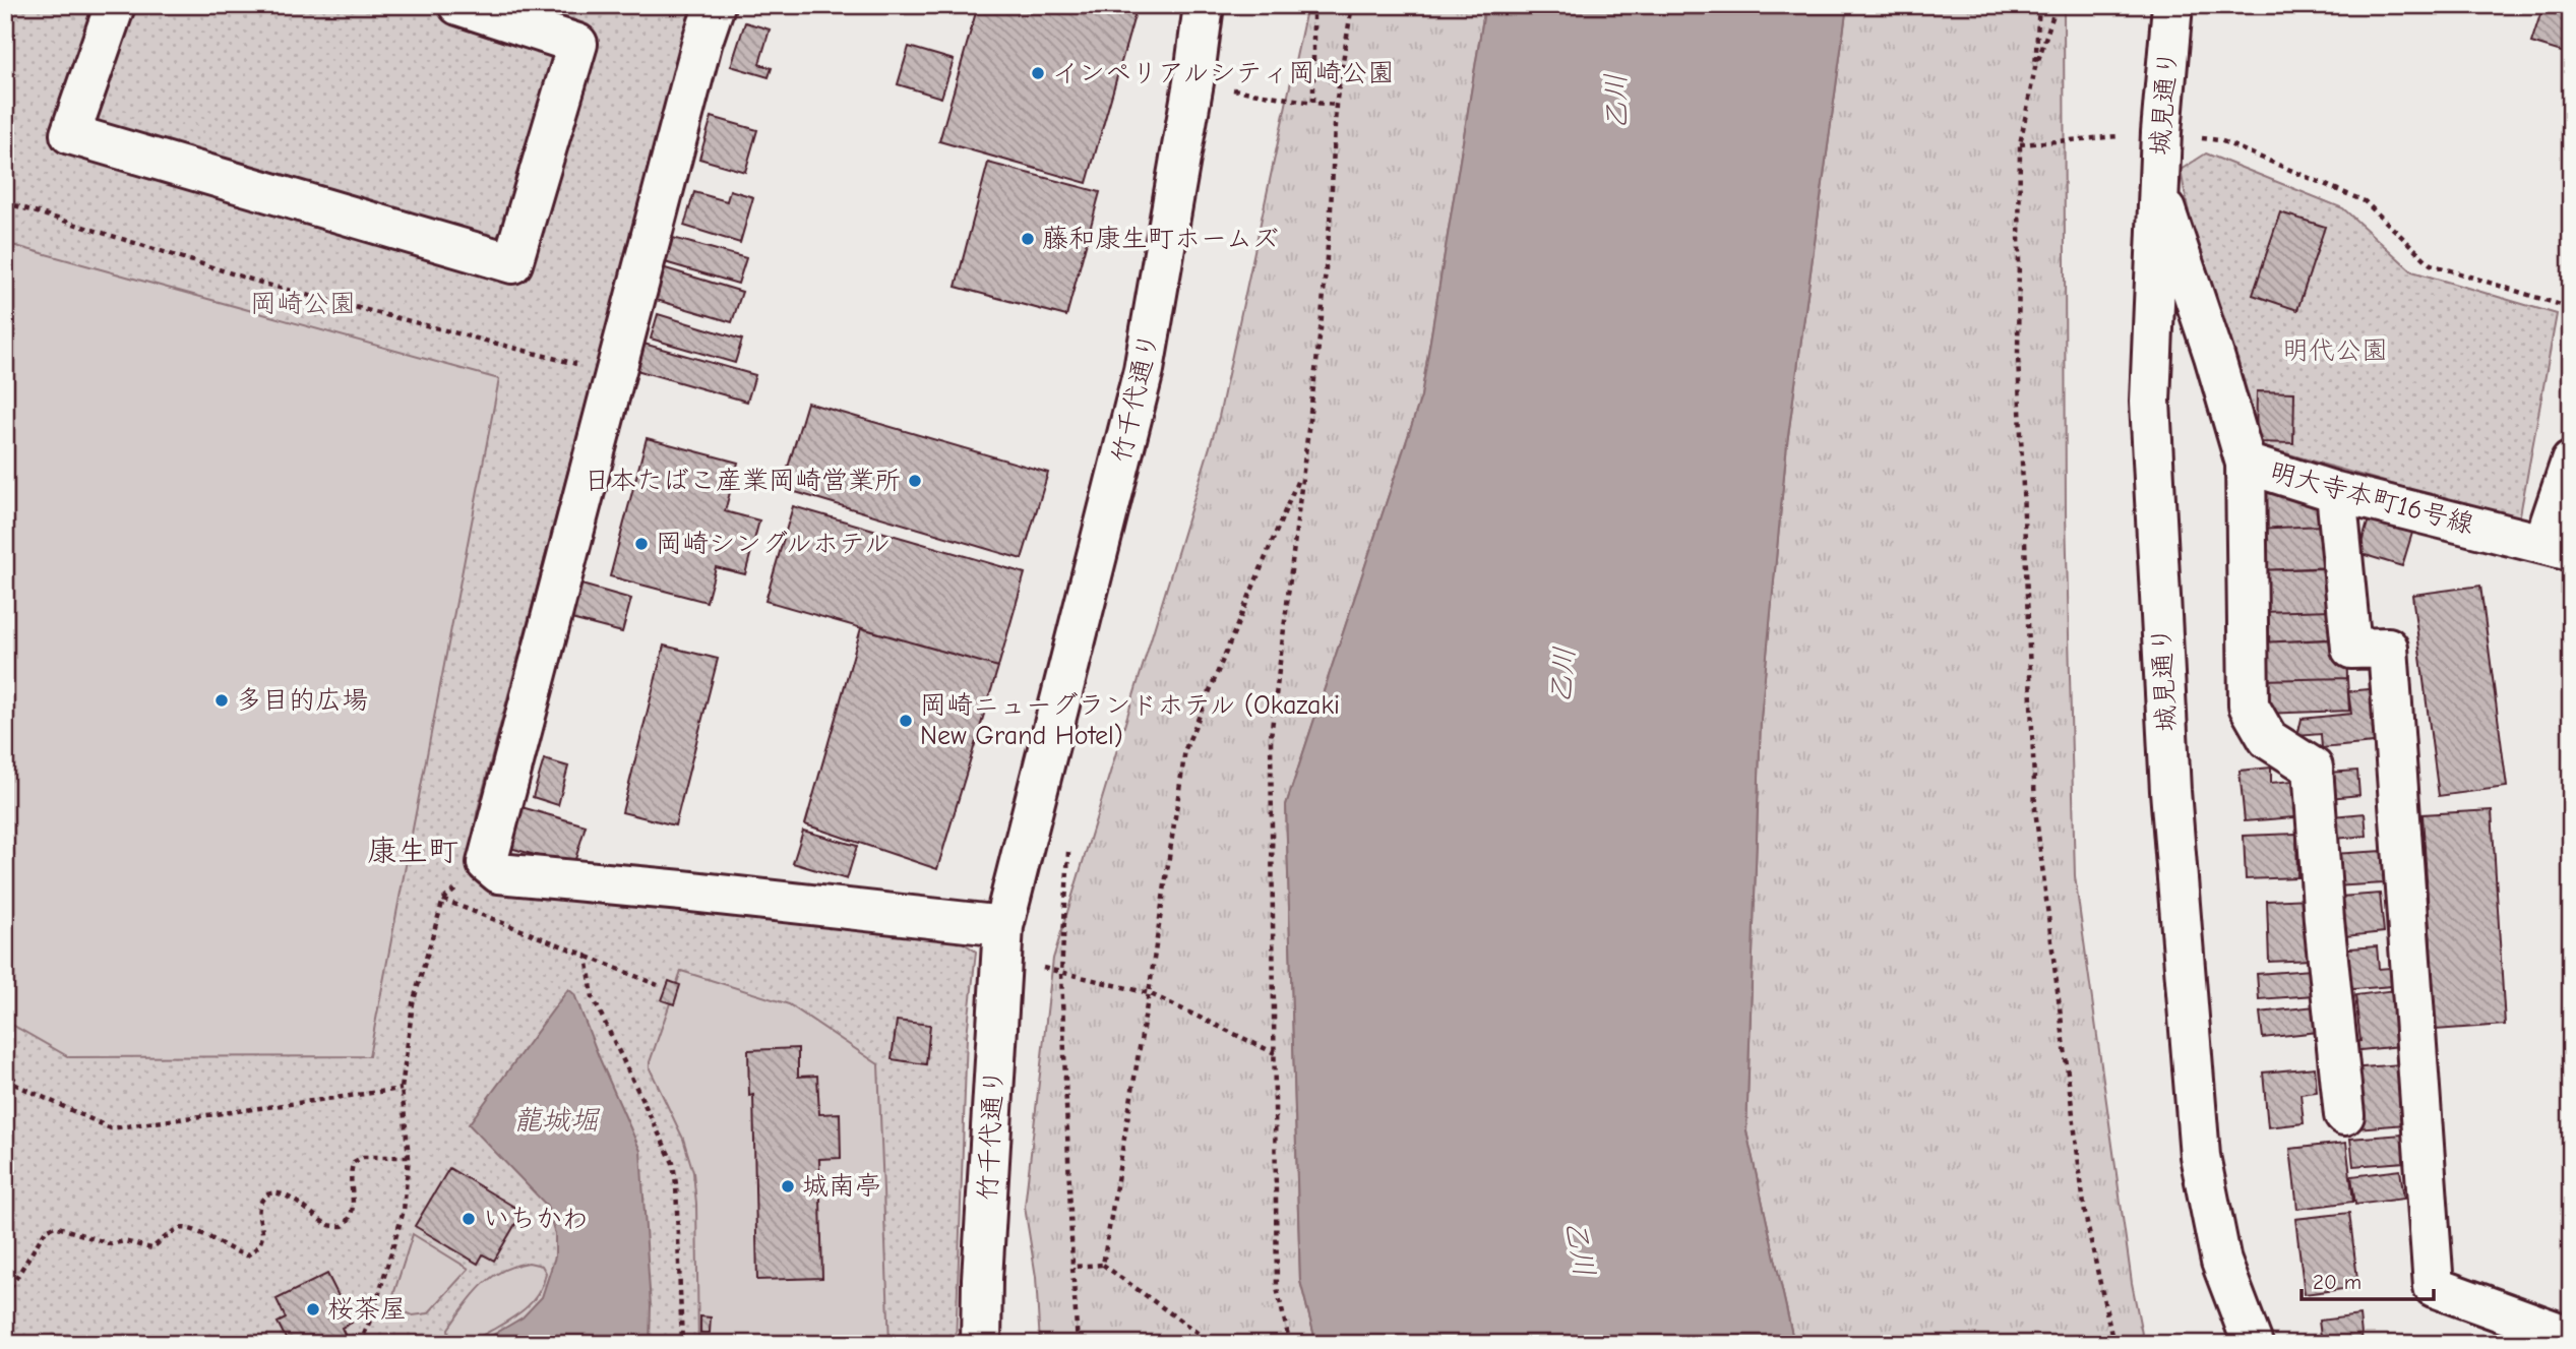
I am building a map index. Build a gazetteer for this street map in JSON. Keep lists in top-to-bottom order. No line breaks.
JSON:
{"streets":{"street":["城見通り","竹千代通り","明大寺本町16号線"]},"crossings":[["城見通り","明大寺本町16号線"]],"districts":["康生町"],"water":["乙川","龍城堀"],"parks":["岡崎公園","明代公園"],"places":["インペリアルシティ岡崎公園","藤和康生町ホームズ","日本たばこ産業岡崎営業所","岡崎シングルホテル","多目的広場","岡崎ニューグランドホテル (Okazaki New Grand Hotel)","城南亭","いちかわ","桜茶屋"],"scale_bar":"20 m"}
